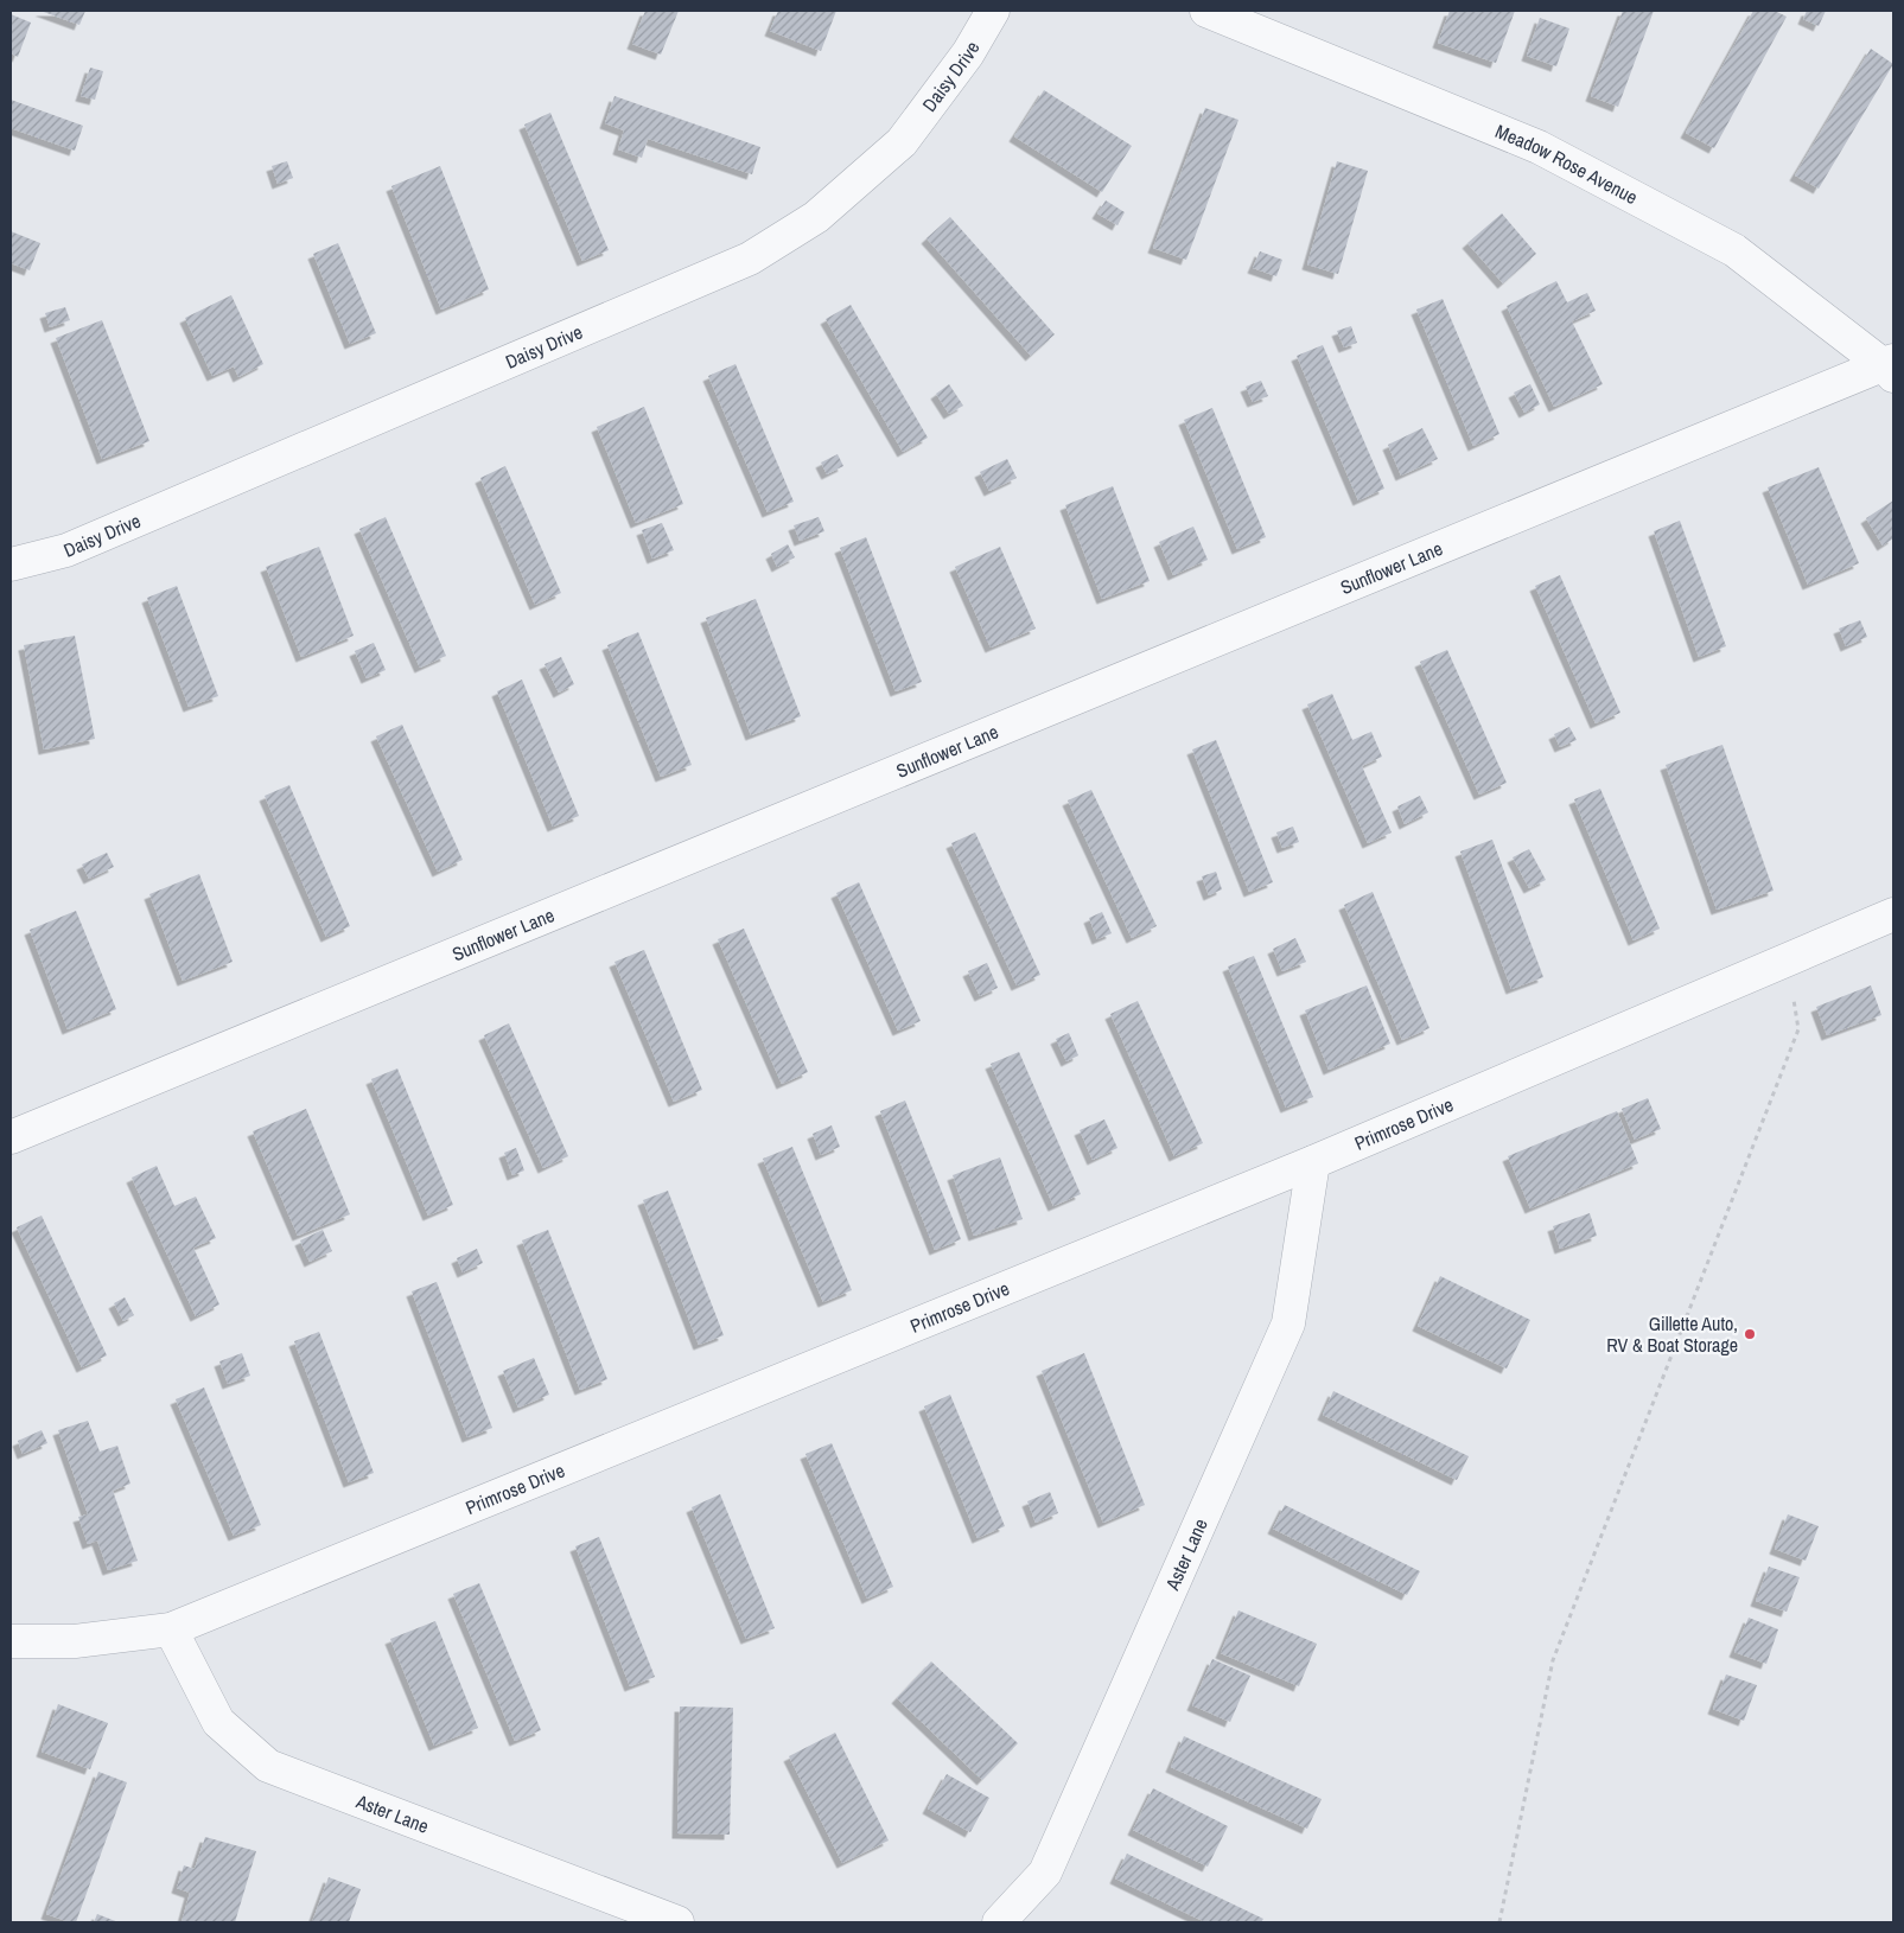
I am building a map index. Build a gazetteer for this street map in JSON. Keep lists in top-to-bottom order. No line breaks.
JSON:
{"streets":{"street":["Daisy Drive","Meadow Rose Avenue","Sunflower Lane","Primrose Drive","Aster Lane"]},"crossings":[["Meadow Rose Avenue","Sunflower Lane"],["Primrose Drive","Aster Lane"]],"places":["Gillette Auto, RV & Boat Storage"]}
